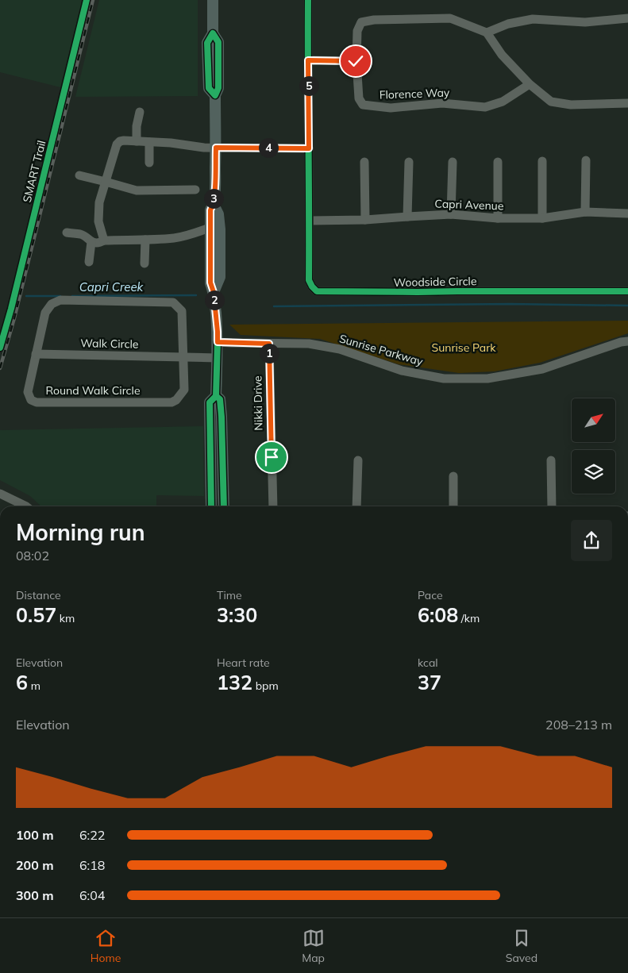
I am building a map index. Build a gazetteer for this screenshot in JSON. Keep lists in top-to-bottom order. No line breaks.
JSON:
{"streets":{"street":["Florence Way","Capri Avenue","Woodside Circle","Walk Circle","Sunrise Parkway","Round Walk Circle","Nikki Drive"],"cycle path":["SMART Trail"]},"crossings":[["Capri Avenue","Woodside Circle"],["Walk Circle","Round Walk Circle"],["Sunrise Parkway","Nikki Drive"]],"water":["Capri Creek"],"parks":["Sunrise Park"],"north":"top right","page":{"pins":["5","4","3","2","1"],"heading":["Morning run","08:02"],"stats":[["Distance","0.57 km"],["Time","3:30"],["Pace","6:08 /km"],["Elevation","6 m"],["Heart rate","132 bpm"],["kcal","37"]],"chart":["Elevation","208–213 m"],"list":[{"name":"100 m","note":"6:22"},{"name":"200 m","note":"6:18"},{"name":"300 m","note":"6:04"}],"tabs":["Home","Map","Saved"]}}
